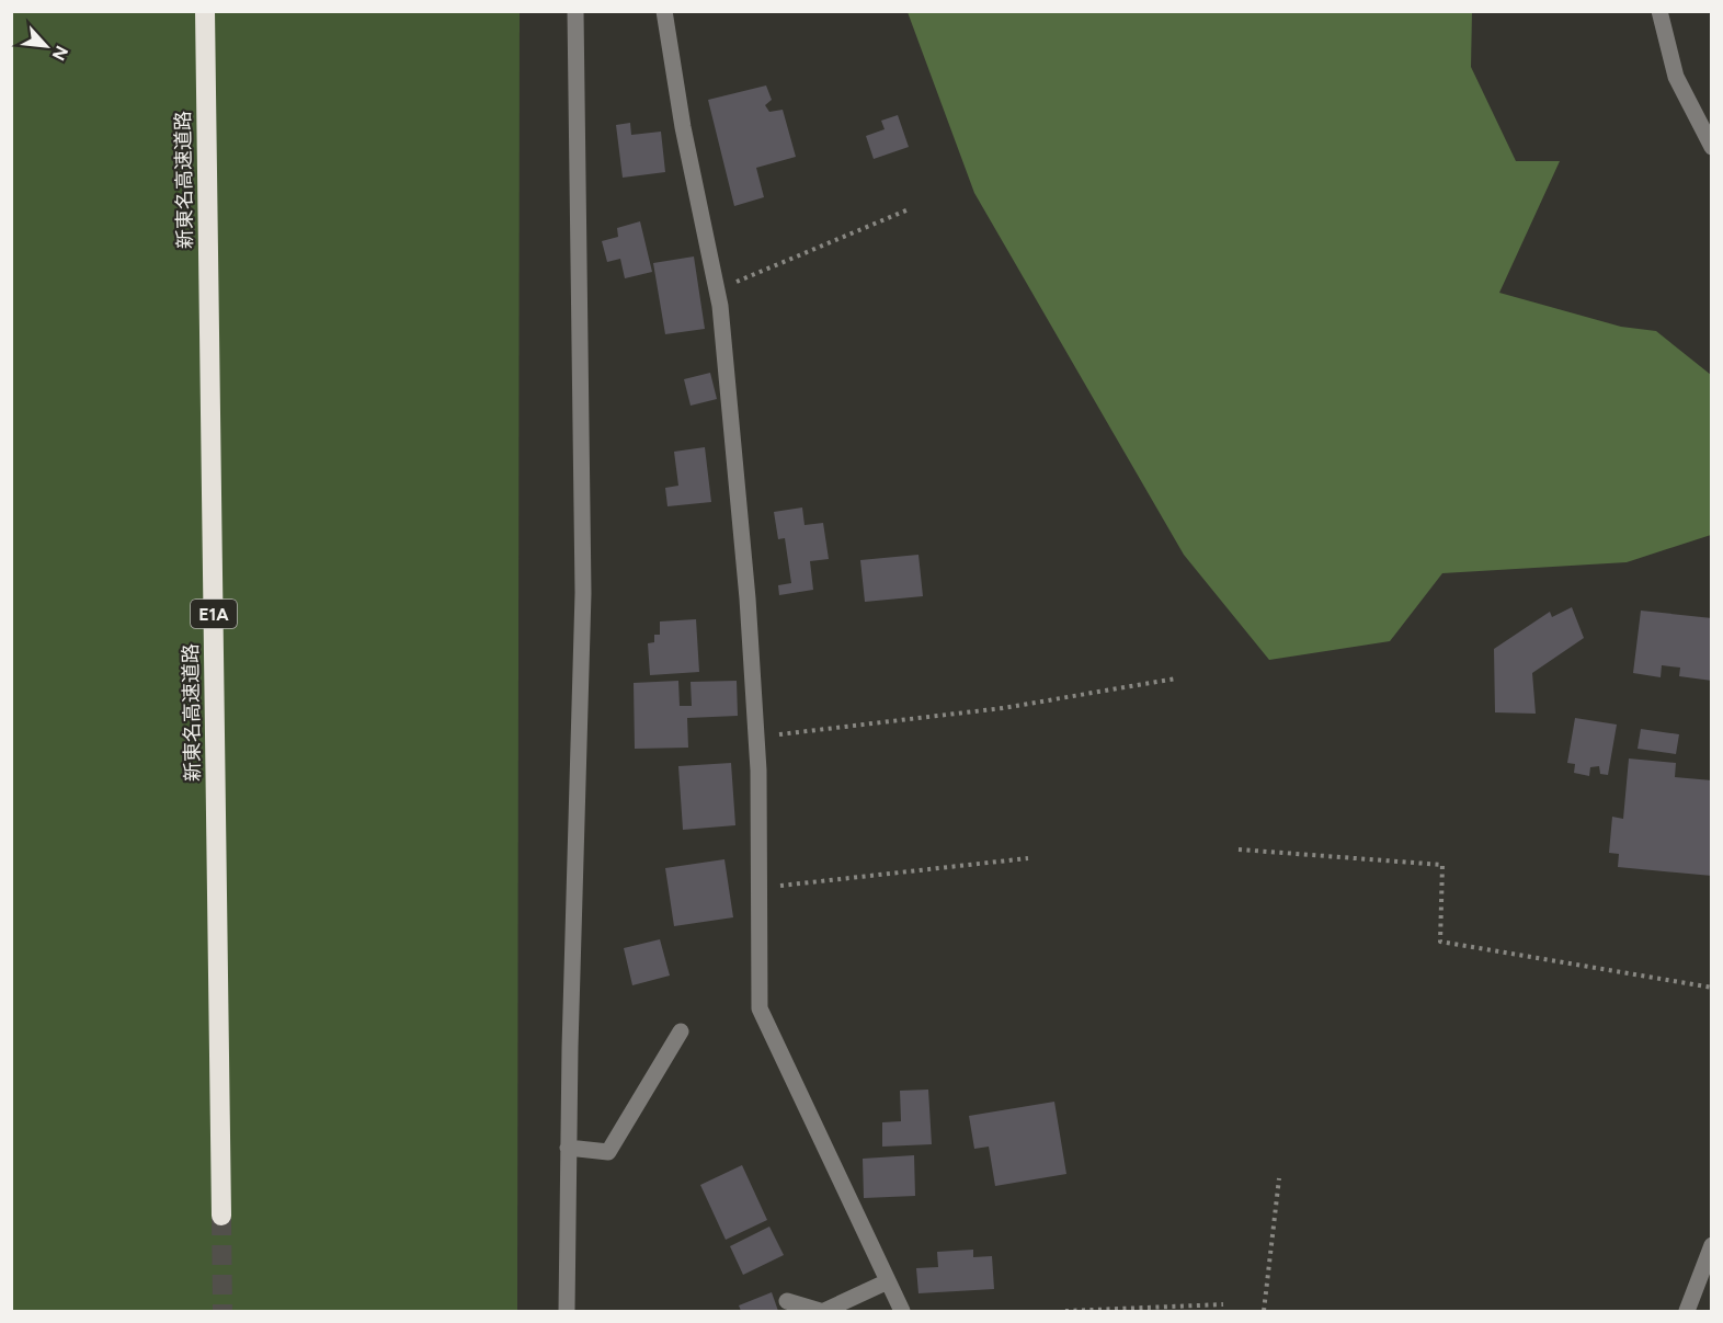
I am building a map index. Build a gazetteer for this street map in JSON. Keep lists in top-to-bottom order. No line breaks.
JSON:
{"streets":{"highway":["新東名高速道路","E1A"]},"north":"bottom right"}
